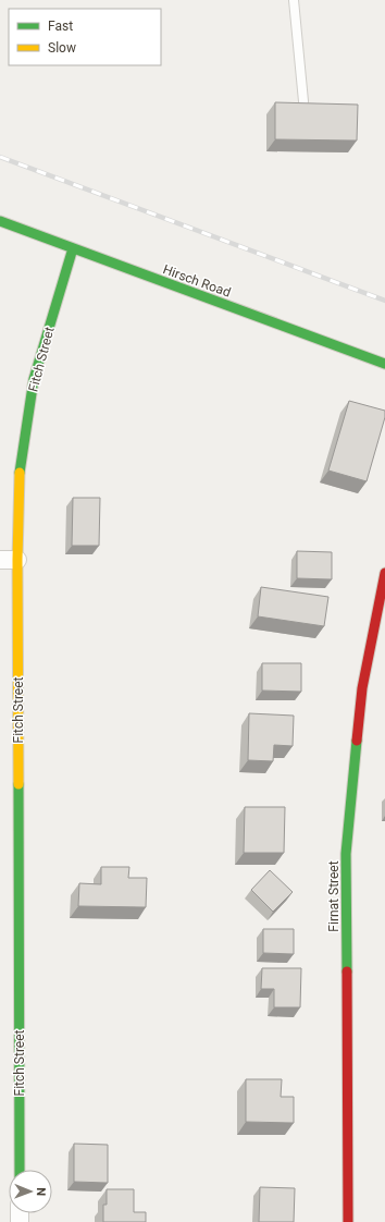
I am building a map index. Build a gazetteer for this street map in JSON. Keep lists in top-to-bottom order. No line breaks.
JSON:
{"streets":{"street":["Hirsch Road","Fitch Street","Firnat Street"]},"crossings":[["Hirsch Road","Fitch Street"]],"legend":["Fast","Slow"],"north":"right"}
